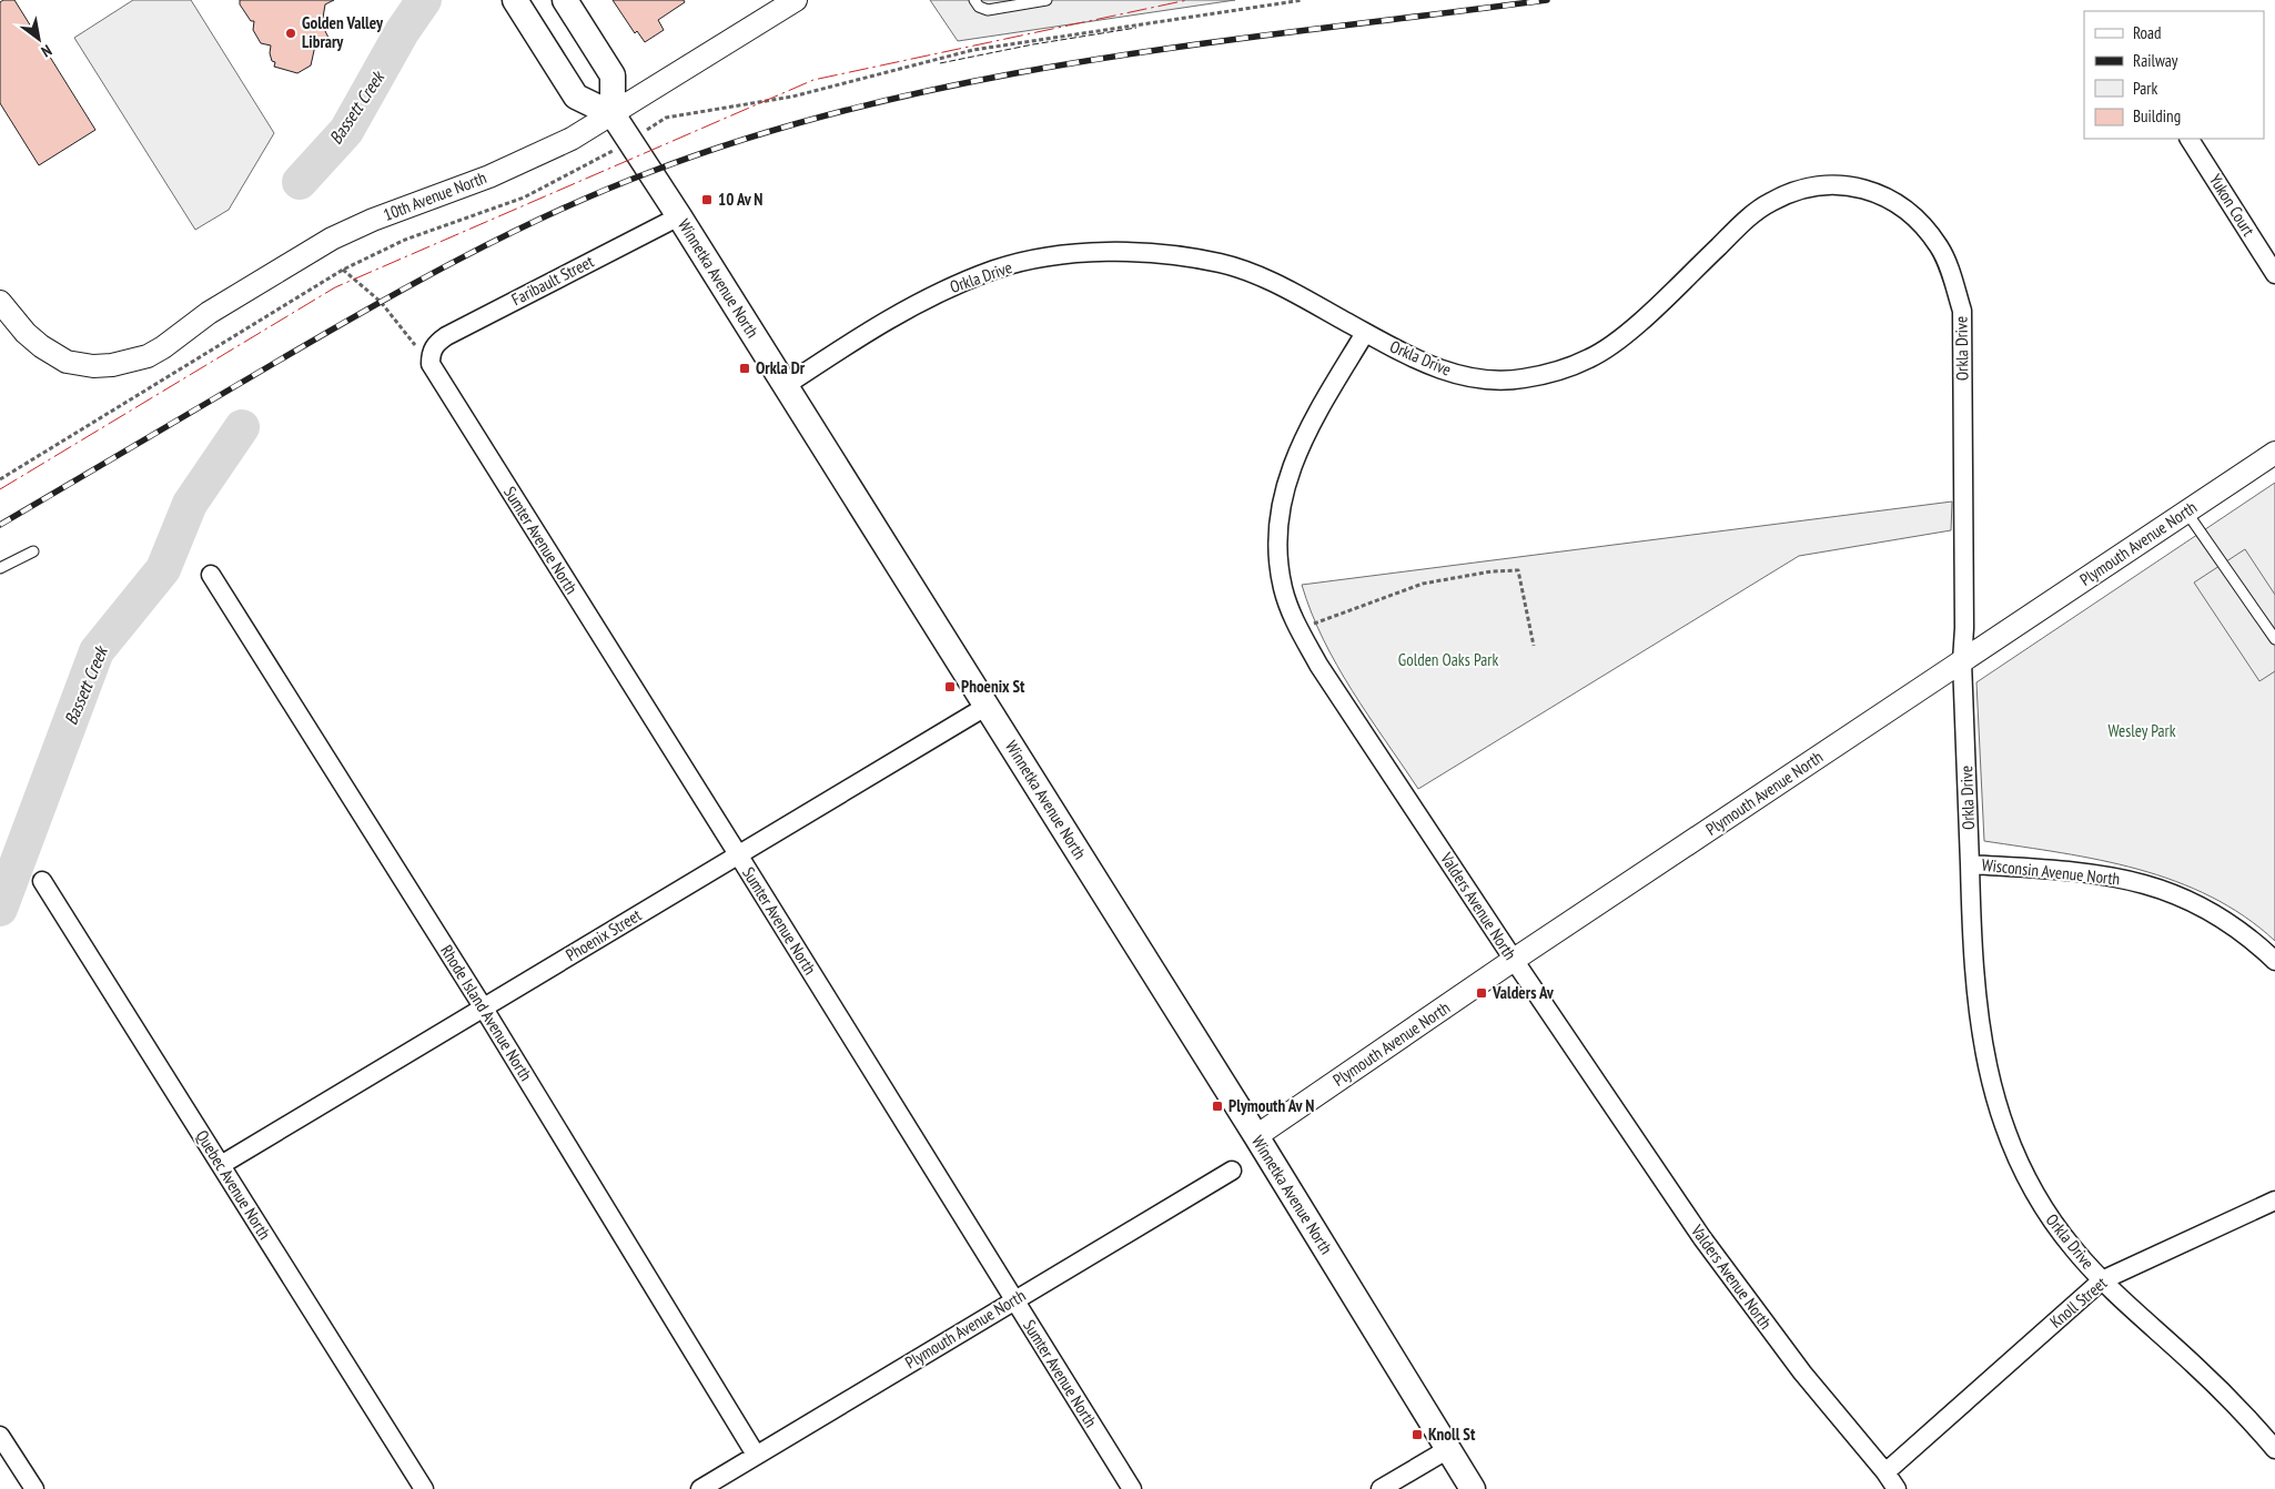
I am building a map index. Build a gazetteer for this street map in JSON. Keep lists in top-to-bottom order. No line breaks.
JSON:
{"streets":{"main road":["Winnetka Avenue North"],"street":["10th Avenue North","Yukon Court","Orkla Drive","Faribault Street","Sumter Avenue North","Plymouth Avenue North","Wisconsin Avenue North","Valders Avenue North","Phoenix Street","Rhode Island Avenue North","Quebec Avenue North","Knoll Street"]},"crossings":[["10th Avenue North","Winnetka Avenue North"],["Orkla Drive","Winnetka Avenue North"],["Orkla Drive","Plymouth Avenue North"],["Orkla Drive","Wisconsin Avenue North"],["Orkla Drive","Valders Avenue North"],["Orkla Drive","Knoll Street"],["Winnetka Avenue North","Faribault Street"],["Winnetka Avenue North","Plymouth Avenue North"],["Winnetka Avenue North","Phoenix Street"],["Faribault Street","Sumter Avenue North"],["Sumter Avenue North","Plymouth Avenue North"],["Sumter Avenue North","Phoenix Street"],["Plymouth Avenue North","Valders Avenue North"],["Plymouth Avenue North","Rhode Island Avenue North"],["Valders Avenue North","Knoll Street"],["Phoenix Street","Rhode Island Avenue North"],["Phoenix Street","Quebec Avenue North"]],"water":["Bassett Creek"],"parks":["Golden Oaks Park","Wesley Park"],"places":{"other":["Golden Valley Library"],"transit":["10 Av N","Orkla Dr","Phoenix St","Valders Av","Plymouth Av N","Knoll St"]},"legend":["Road","Railway","Park","Building"],"north":"bottom right"}
